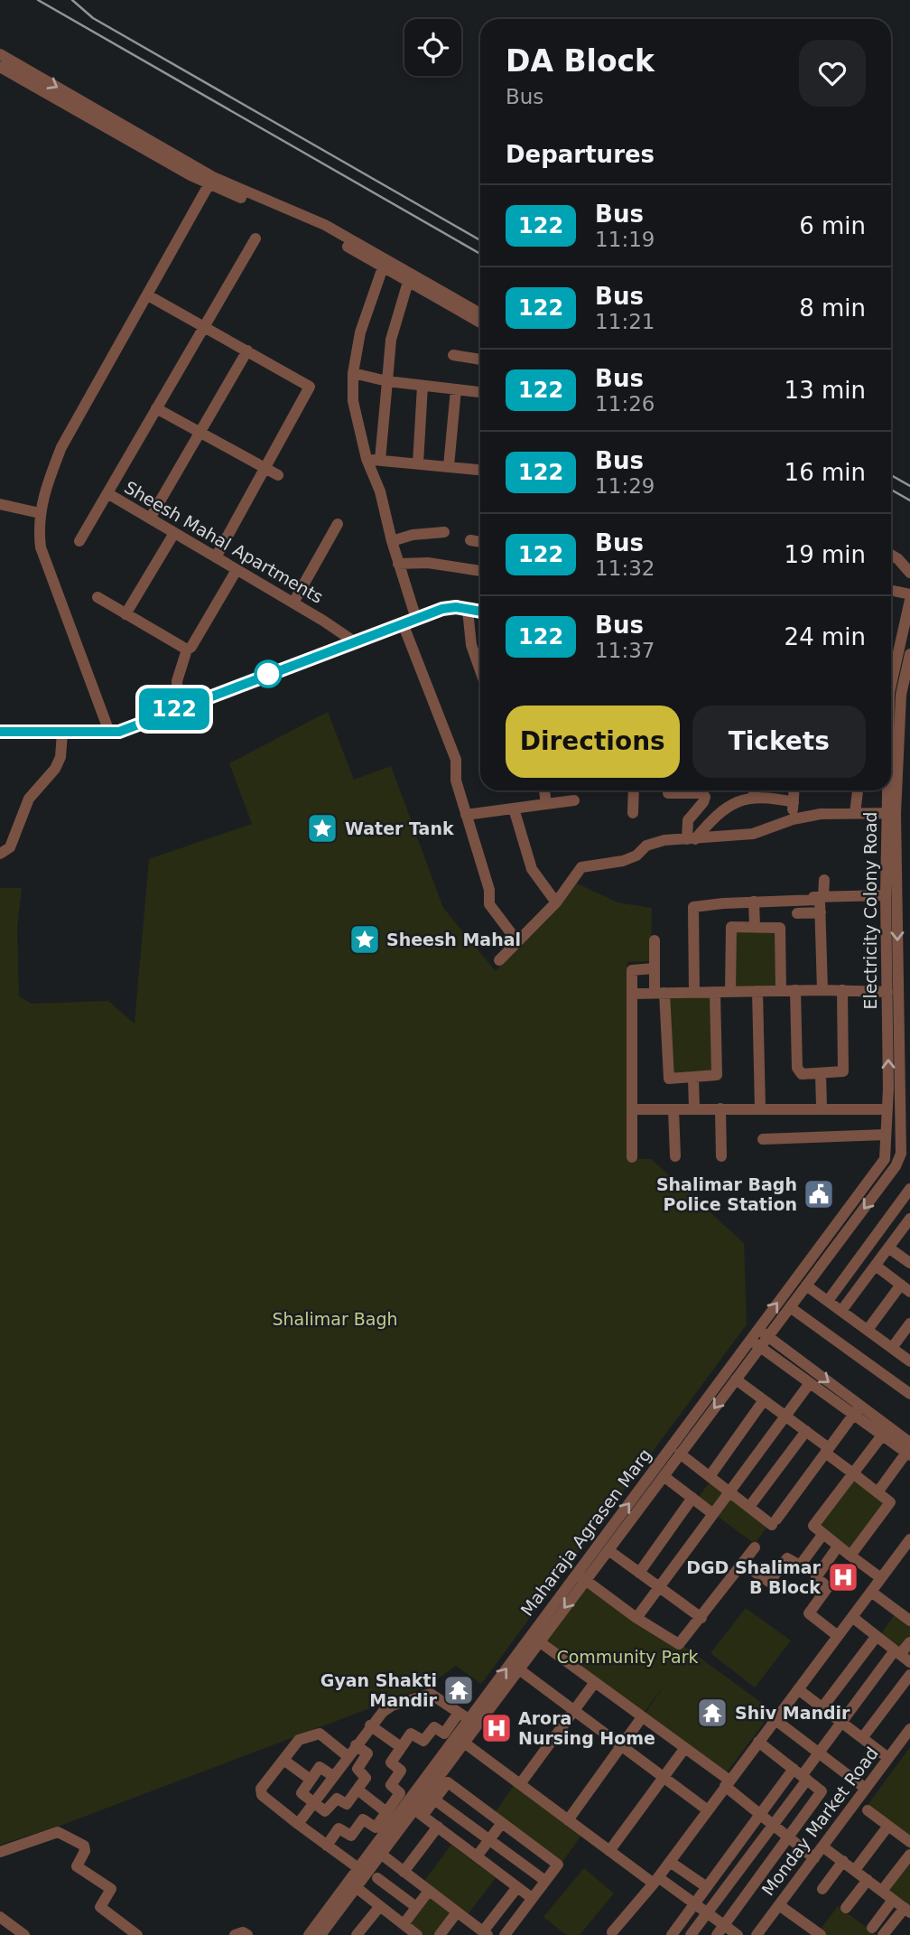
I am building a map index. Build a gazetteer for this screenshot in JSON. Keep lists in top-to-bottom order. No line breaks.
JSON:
{"streets":{"street":["Sheesh Mahal Apartments","Electricity Colony Road","Maharaja Agrasen Marg","Monday Market Road"]},"crossings":[["Electricity Colony Road","Maharaja Agrasen Marg"]],"parks":["Shalimar Bagh","Community Park"],"places":{"place":["Water Tank","Sheesh Mahal"],"public building":["Shalimar Bagh Police Station"],"hospital":["DGD Shalimar B Block","Arora Nursing Home"],"temple":["Gyan Shakti Mandir","Shiv Mandir"]},"lines":["bus line 122"],"page":{"on_map":"122","heading":[["DA Block","Bus"],"Departures"],"list":[{"mark":"122","name":"Bus","note":"11:19","value":"6 min"},{"mark":"122","name":"Bus","note":"11:21","value":"8 min"},{"mark":"122","name":"Bus","note":"11:26","value":"13 min"},{"mark":"122","name":"Bus","note":"11:29","value":"16 min"},{"mark":"122","name":"Bus","note":"11:32","value":"19 min"},{"mark":"122","name":"Bus","note":"11:37","value":"24 min"}],"buttons":["Directions","Tickets"]}}
